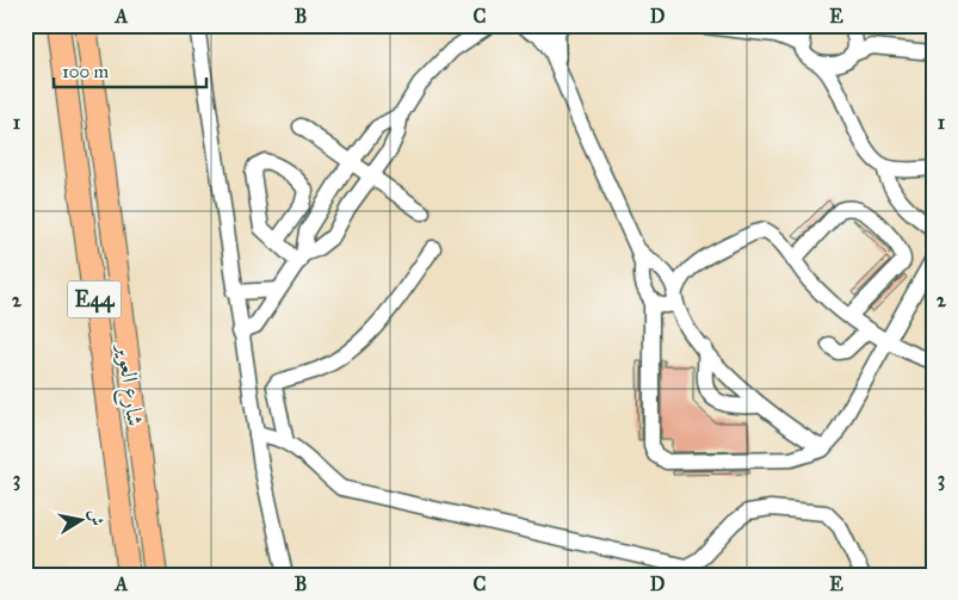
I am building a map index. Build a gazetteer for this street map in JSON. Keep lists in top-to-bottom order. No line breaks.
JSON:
{"streets":{"highway":["E44","شارع العوير"]},"scale_bar":"100 m","north":"right","grid":{"columns":["A","B","C","D","E"],"rows":["1","2","3"]}}
